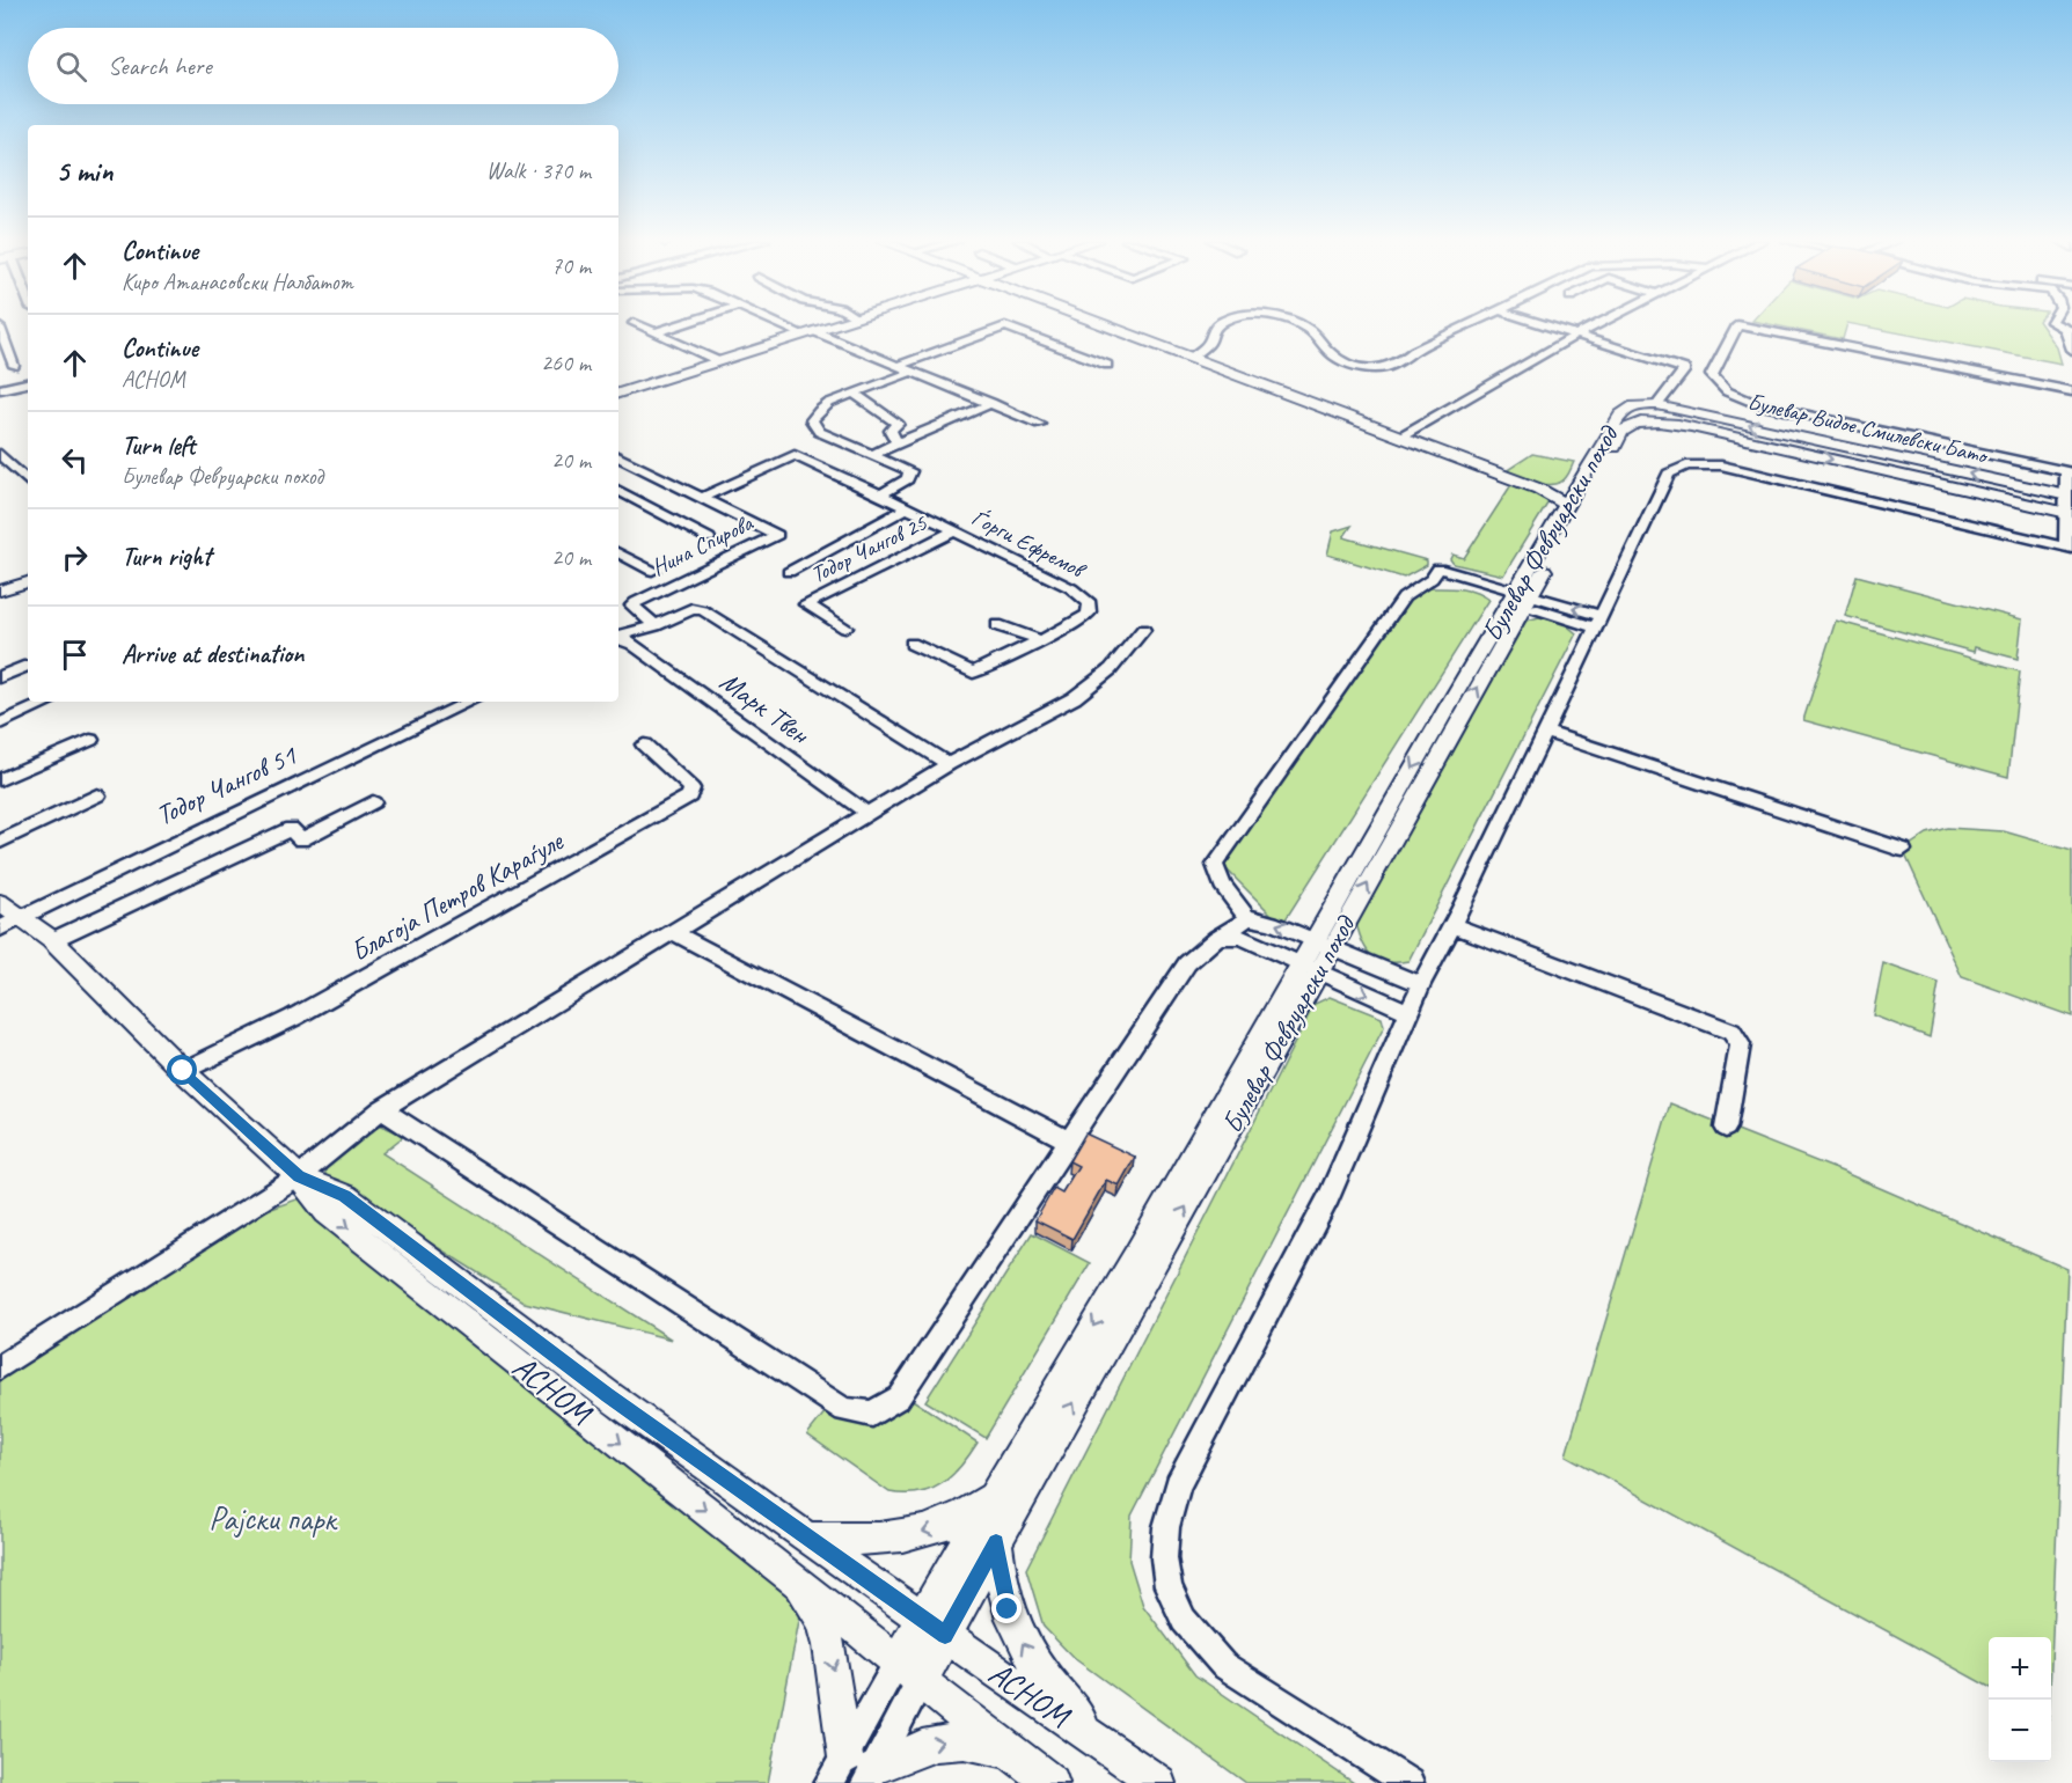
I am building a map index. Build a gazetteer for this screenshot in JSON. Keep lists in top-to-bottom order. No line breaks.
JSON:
{"streets":{"street":["Булевар Видое Смилевски Бато","Булевар Февруарски поход","Ѓорги Ефремов","Нина Спирова","Тодор Чангов 25","Марк Твен","Тодор Чангов 51","Благоја Петров Караѓуле","АСНОМ"]},"crossings":[["Булевар Видое Смилевски Бато","Булевар Февруарски поход"],["Булевар Февруарски поход","АСНОМ"],["Ѓорги Ефремов","Нина Спирова"],["Ѓорги Ефремов","Тодор Чангов 25"]],"parks":["Рајски парк"],"page":{"search":"Search here","heading":["5 min","Walk · 370 m"],"list":[["Continue","Киро Атанасовски Налбатот","70 m"],["Continue","АСНОМ","260 m"],["Turn left","Булевар Февруарски поход","20 m"],["Turn right","20 m"],"Arrive at destination"],"map_buttons":["+","−"]}}
